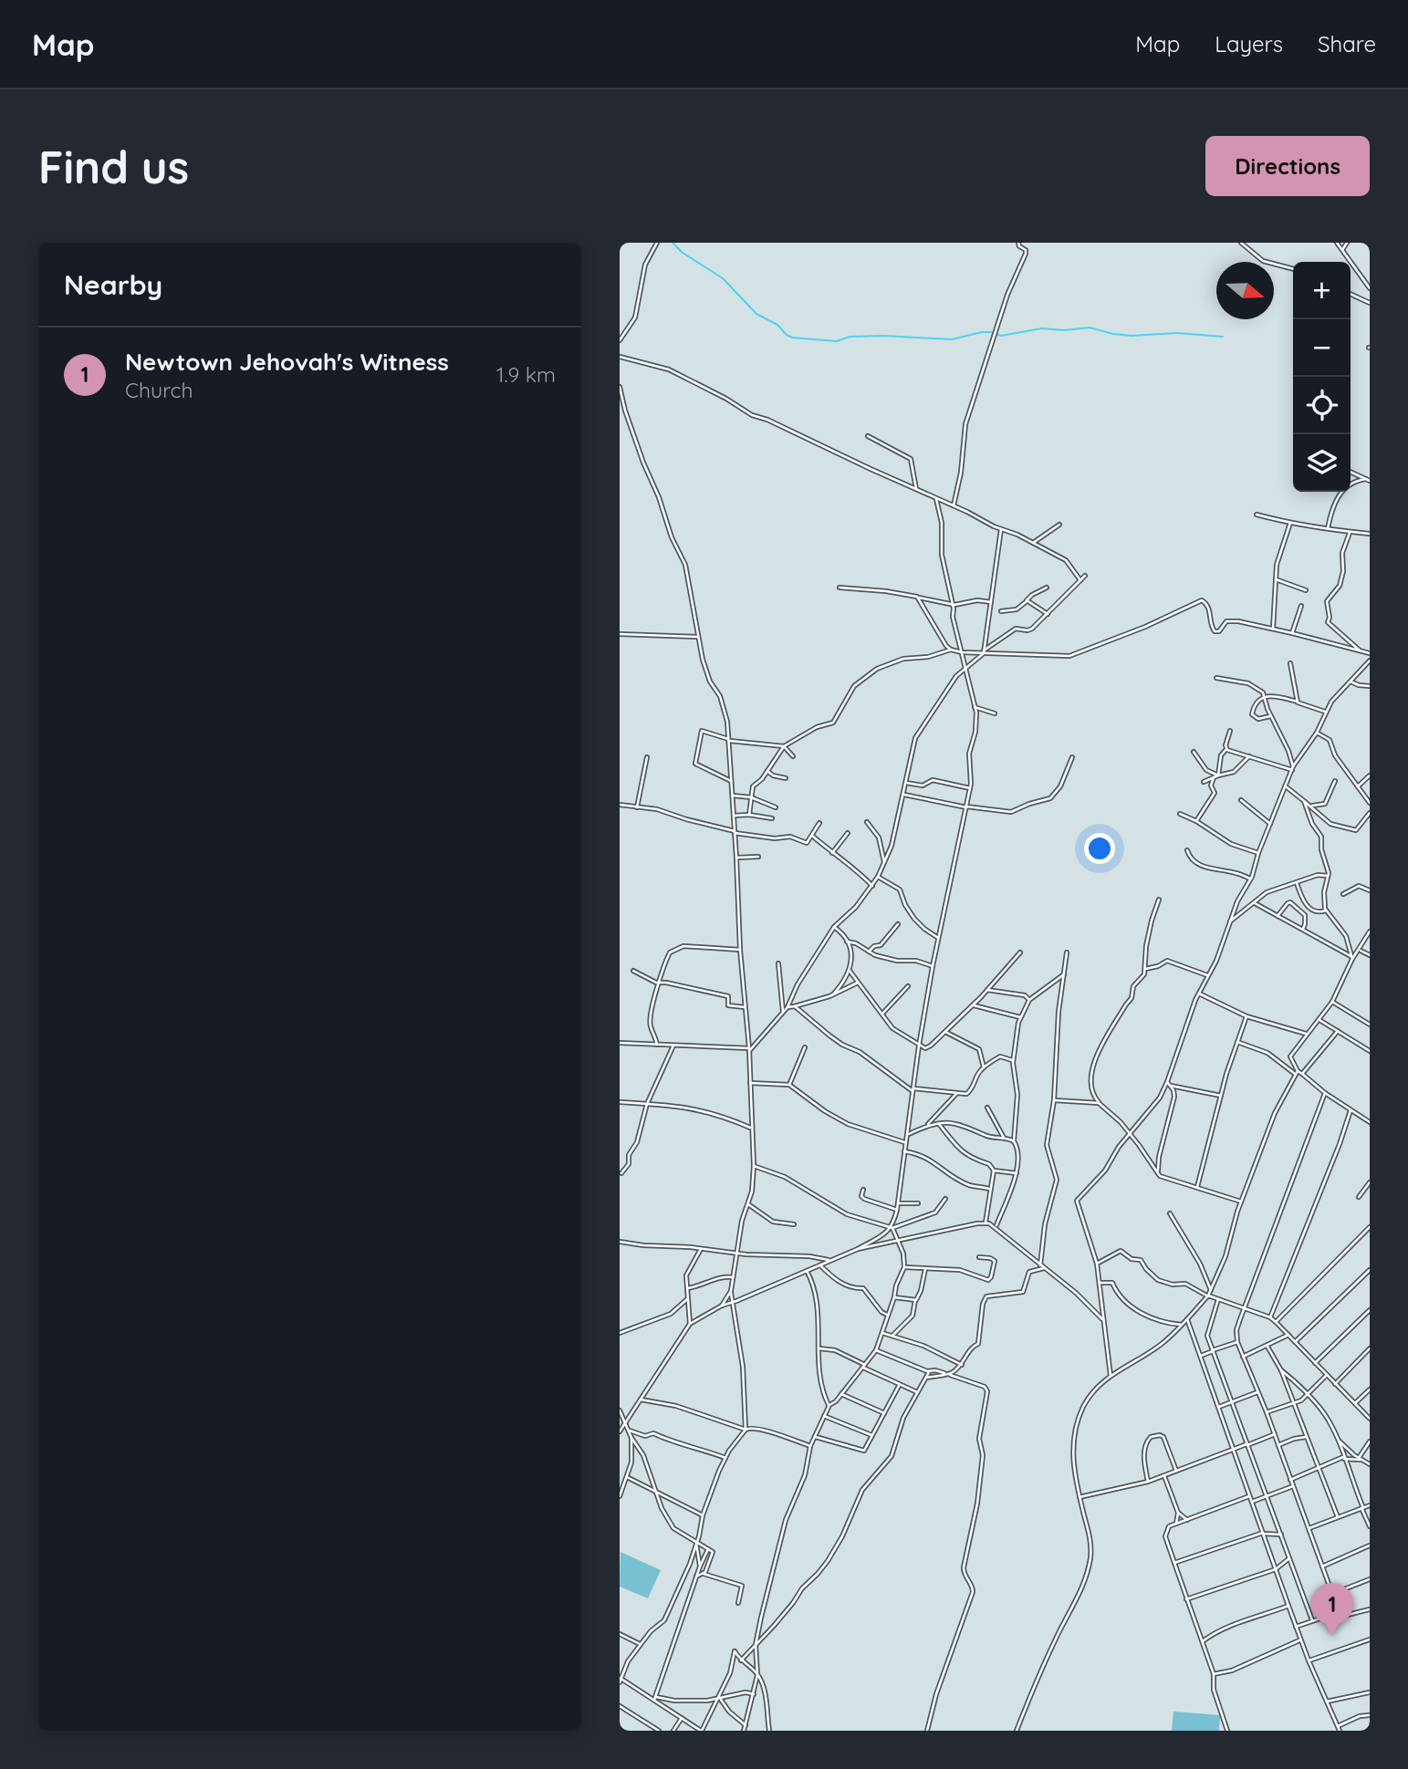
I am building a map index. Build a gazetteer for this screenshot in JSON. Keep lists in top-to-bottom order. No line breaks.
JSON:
{"north":"right","page":{"header":"Map","nav":["Map","Layers","Share"],"buttons":"Directions","title":"Find us","heading":"Nearby","map_buttons":["+","−"],"list":[{"mark":"1","name":"Newtown Jehovah's Witness","note":"Church","value":"1.9 km"}],"pins":"1"}}
